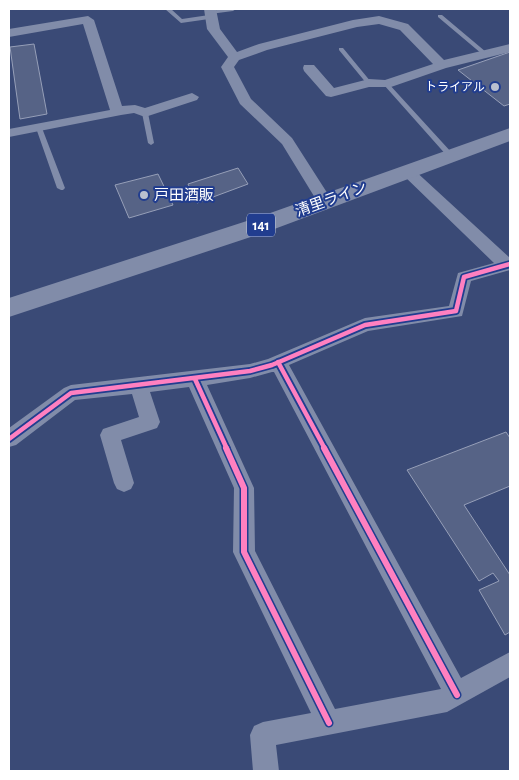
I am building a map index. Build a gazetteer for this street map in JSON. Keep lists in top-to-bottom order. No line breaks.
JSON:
{"streets":{"highway":["清里ライン","141"]},"places":["トライアル","戸田酒販"]}
